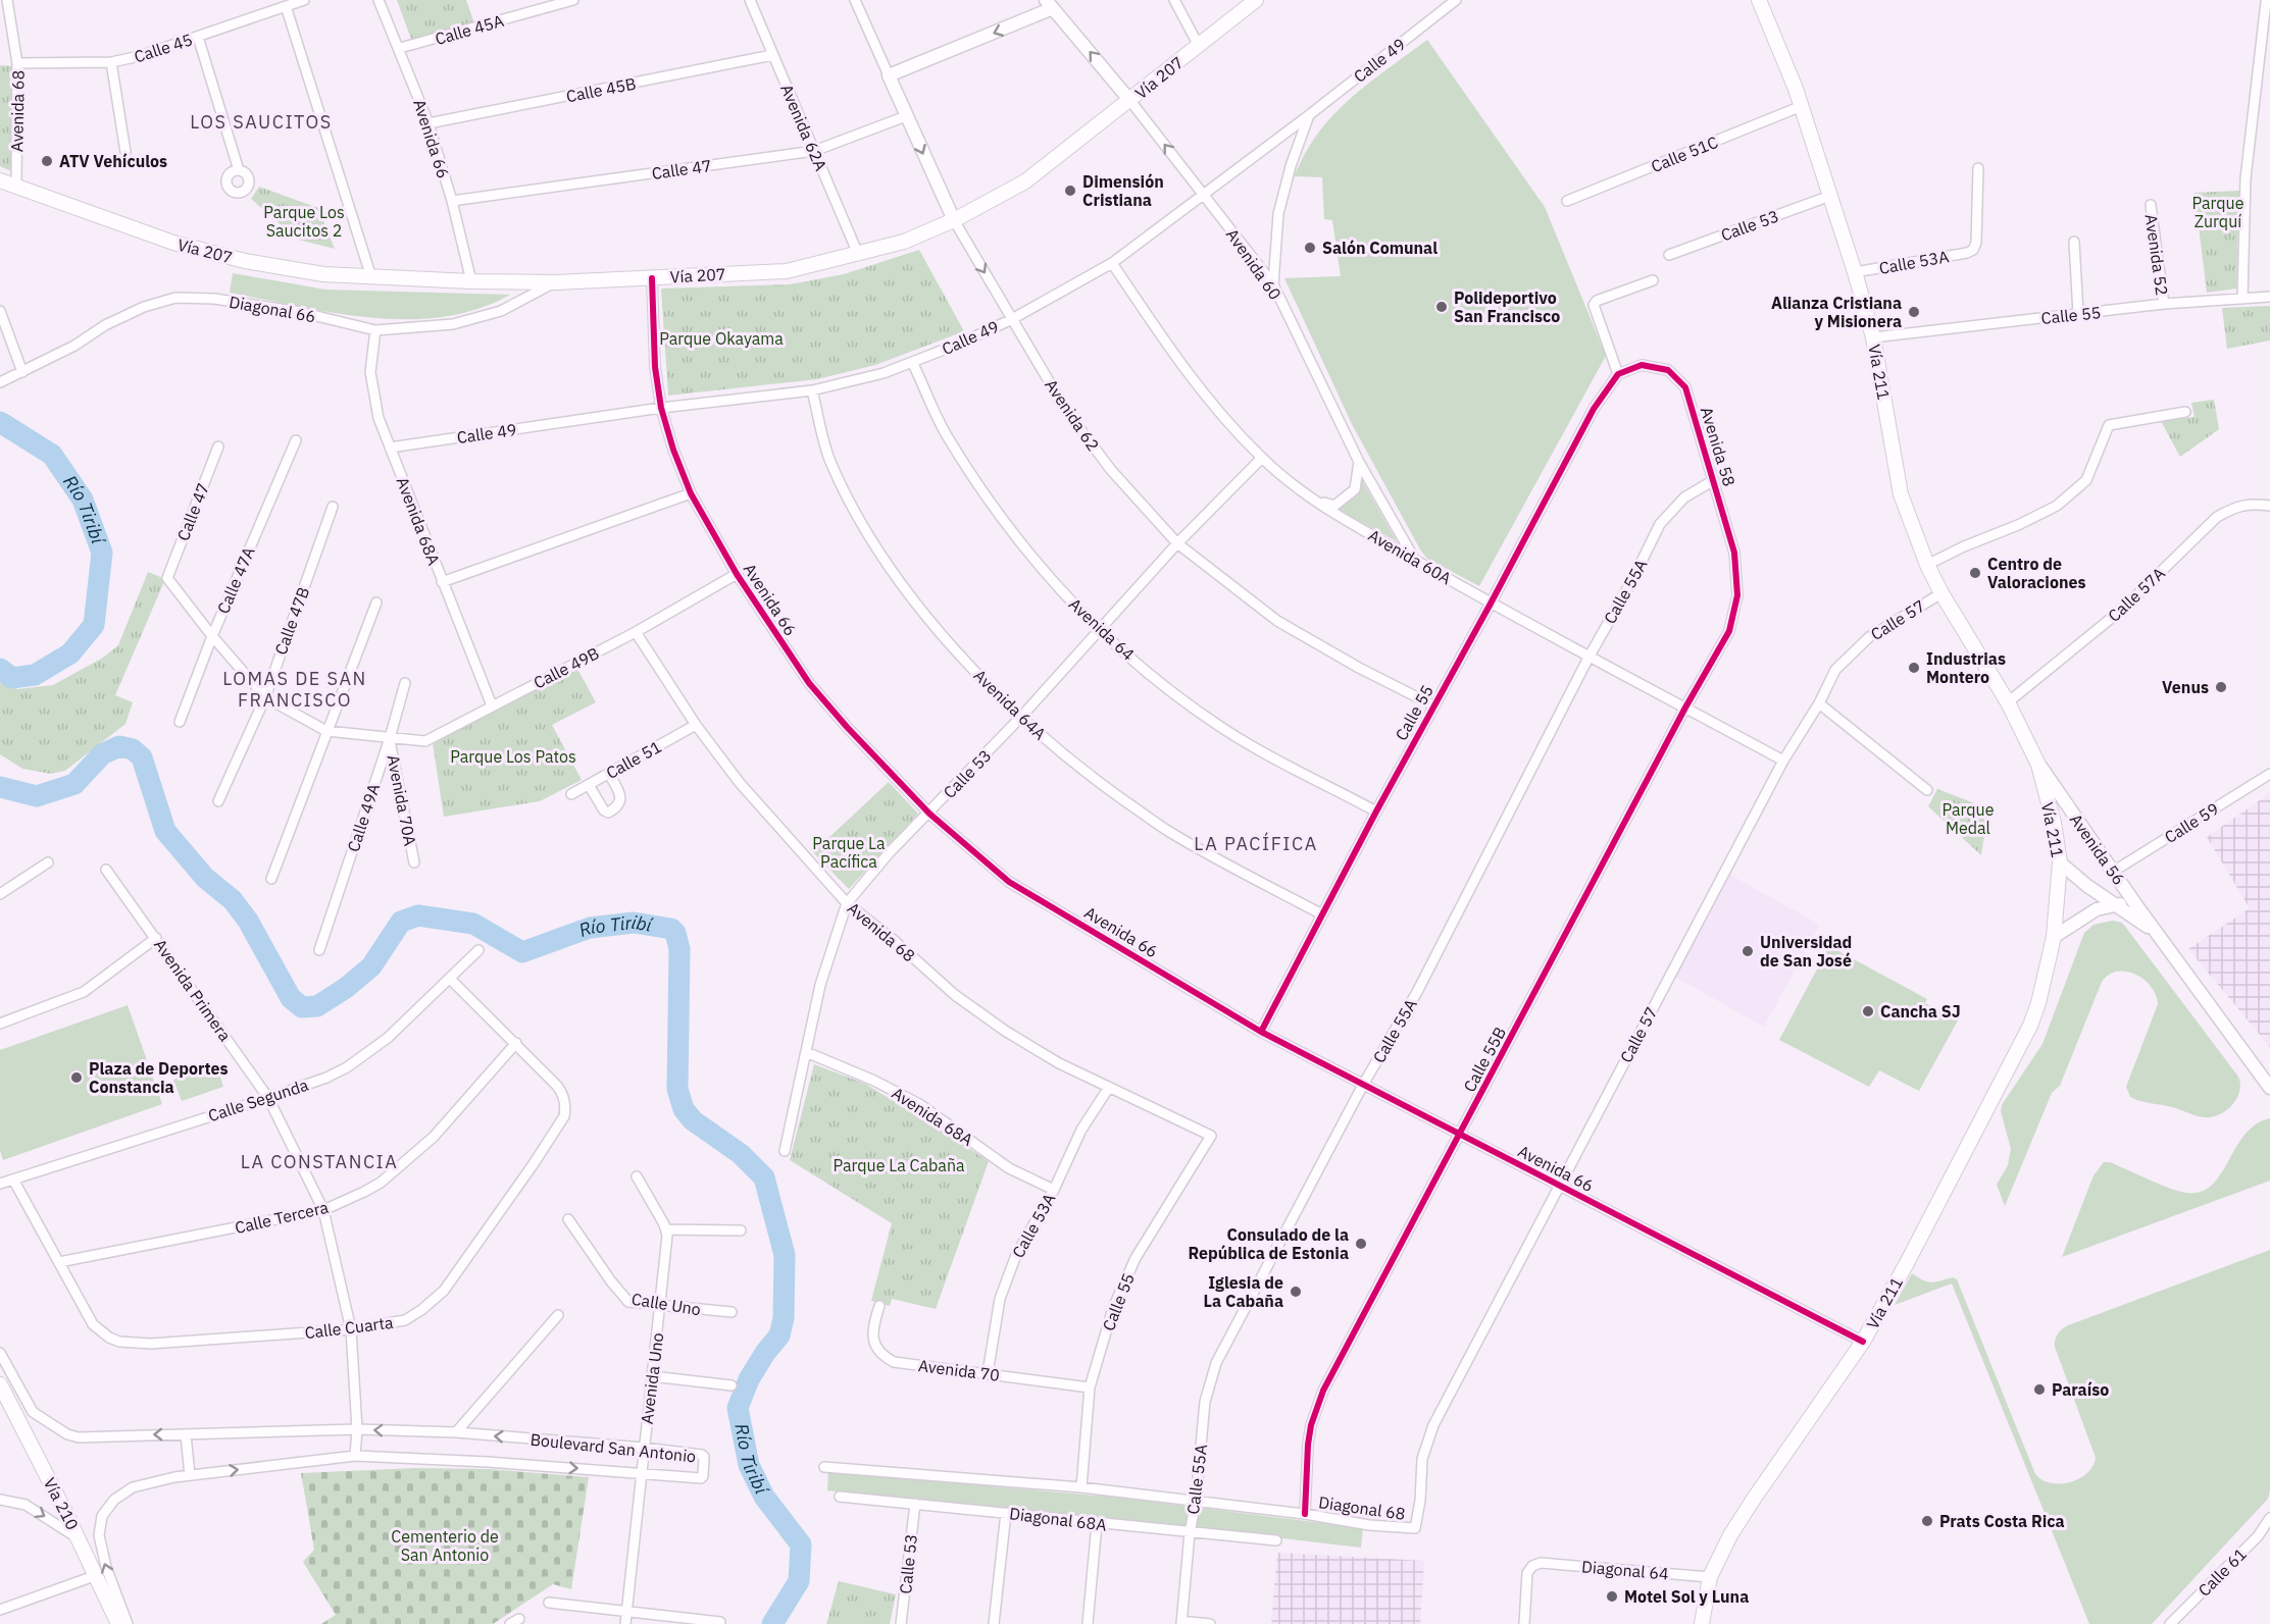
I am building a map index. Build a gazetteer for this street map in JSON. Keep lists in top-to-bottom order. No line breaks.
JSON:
{"streets":{"main road":["Vía 207","Vía 211","Vía 210"],"street":["Calle 45A","Calle 45","Calle 49","Calle 45B","Avenida 68","Avenida 62A","Avenida 66","Calle 51C","Calle 47","Calle 53","Avenida 52","Calle 53A","Avenida 60","Diagonal 66","Calle 55","Avenida 62","Avenida 58","Avenida 68A","Avenida 60A","Calle 47A","Calle 55A","Calle 57A","Calle 57","Calle 47B","Avenida 64","Calle 49B","Avenida 64A","Calle 51","Avenida 70A","Calle 49A","Calle 59","Avenida 56","Avenida Primera","Calle 55B","Calle Segunda","Calle Tercera","Calle Uno","Calle Cuarta","Avenida 70","Avenida Uno","Boulevard San Antonio","Diagonal 68","Diagonal 68A","Diagonal 64","Calle 61"]},"crossings":[["Calle 45A","Avenida 66"],["Calle 45","Avenida 68"],["Calle 49","Avenida 66"],["Calle 49","Avenida 60"],["Calle 49","Avenida 62"],["Calle 49","Avenida 68A"],["Calle 49","Avenida 60A"],["Calle 49","Avenida 64"],["Calle 49","Avenida 64A"],["Vía 207","Avenida 68"],["Vía 207","Avenida 62A"],["Vía 207","Avenida 66"],["Vía 207","Avenida 60"],["Vía 207","Diagonal 66"],["Vía 207","Avenida 62"],["Calle 45B","Avenida 62A"],["Calle 45B","Avenida 66"],["Avenida 68","Calle 53"],["Avenida 68","Calle 53A"],["Avenida 68","Calle 55"],["Avenida 68","Calle 49B"],["Avenida 68","Calle 51"],["Avenida 62A","Calle 47"],["Avenida 66","Calle 47"],["Avenida 66","Calle 53"],["Avenida 66","Calle 55"],["Avenida 66","Vía 211"],["Avenida 66","Calle 55A"],["Avenida 66","Calle 57"],["Avenida 66","Calle 49B"],["Avenida 66","Calle 55B"],["Calle 51C","Vía 211"],["Calle 47","Avenida 62"],["Calle 47","Calle 47A"],["Calle 53","Vía 211"],["Calle 53","Avenida 62"],["Calle 53","Avenida 68A"],["Calle 53","Avenida 60A"],["Calle 53","Avenida 64"],["Calle 53","Avenida 64A"],["Calle 53","Diagonal 68A"],["Avenida 52","Calle 55"],["Calle 53A","Vía 211"],["Calle 53A","Avenida 68A"],["Calle 53A","Avenida 70"],["Avenida 60","Avenida 60A"],["Diagonal 66","Avenida 68A"],["Calle 55","Vía 211"],["Calle 55","Avenida 62"],["Calle 55","Avenida 58"],["Calle 55","Avenida 60A"],["Calle 55","Avenida 64"],["Calle 55","Avenida 64A"],["Calle 55","Avenida 70"],["Calle 55","Diagonal 68"],["Vía 211","Calle 57A"],["Vía 211","Calle 57"],["Vía 211","Avenida 56"],["Vía 211","Diagonal 64"],["Avenida 58","Calle 55A"],["Avenida 58","Calle 55B"],["Avenida 68A","Calle 49B"],["Avenida 60A","Calle 55A"],["Avenida 60A","Calle 57"],["Avenida 60A","Calle 55B"],["Calle 55A","Diagonal 68"],["Calle 55A","Diagonal 68A"],["Calle 57","Diagonal 68"],["Calle 49B","Avenida 70A"],["Calle 49B","Calle 49A"],["Avenida 70A","Calle 49A"],["Calle 59","Avenida 56"],["Avenida Primera","Calle Segunda"],["Avenida Primera","Calle Tercera"],["Avenida Primera","Calle Cuarta"],["Avenida Primera","Boulevard San Antonio"],["Calle 55B","Diagonal 68"],["Calle Segunda","Calle Cuarta"],["Calle Tercera","Calle Cuarta"],["Calle Uno","Avenida Uno"],["Avenida Uno","Boulevard San Antonio"]],"one_way":["Avenida 60"],"districts":["LOS SAUCITOS","LOMAS DE SAN FRANCISCO","LA PACÍFICA","LA CONSTANCIA"],"water":["Río Tiribí"],"parks":["Parque Zurquí","Parque Los Saucitos 2","Parque Okayama","Parque Los Patos","Parque Medal","Parque La Pacífica","Parque La Cabaña","Cementerio de San Antonio"],"places":["ATV Vehículos","Dimensión Cristiana","Salón Comunal","Polideportivo San Francisco","Alianza Cristiana y Misionera","Centro de Valoraciones","Industrias Montero","Venus","Universidad de San José","Cancha SJ","Plaza de Deportes Constancia","Consulado de la República de Estonia","Iglesia de La Cabaña","Paraíso","Prats Costa Rica","Motel Sol y Luna"]}
